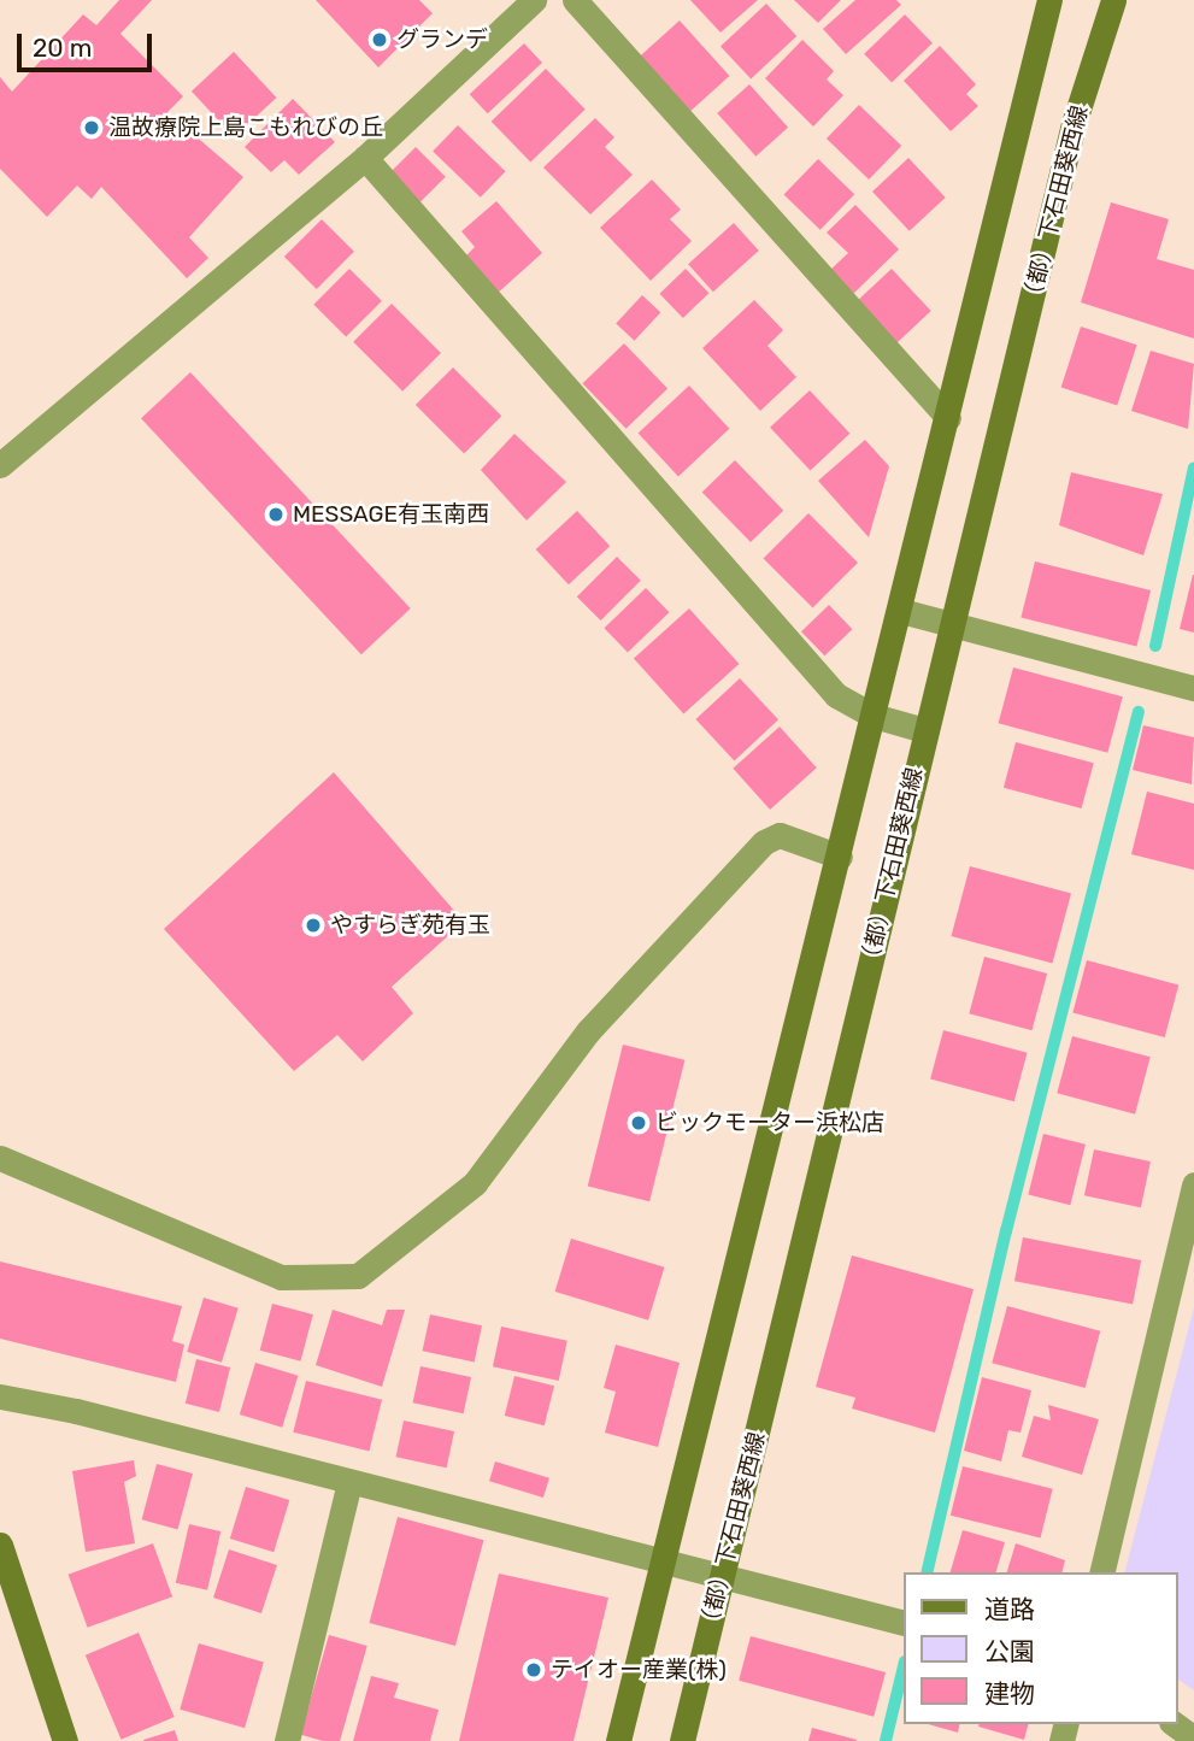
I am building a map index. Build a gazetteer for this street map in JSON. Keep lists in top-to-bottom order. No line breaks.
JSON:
{"streets":{"street":["（都）下石田葵西線"]},"places":["グランデ","温故療院上島こもれびの丘","MESSAGE有玉南西","やすらぎ苑有玉","ビックモーター浜松店","テイオー産業(株)"],"legend":["道路","公園","建物"],"scale_bar":"20 m"}
